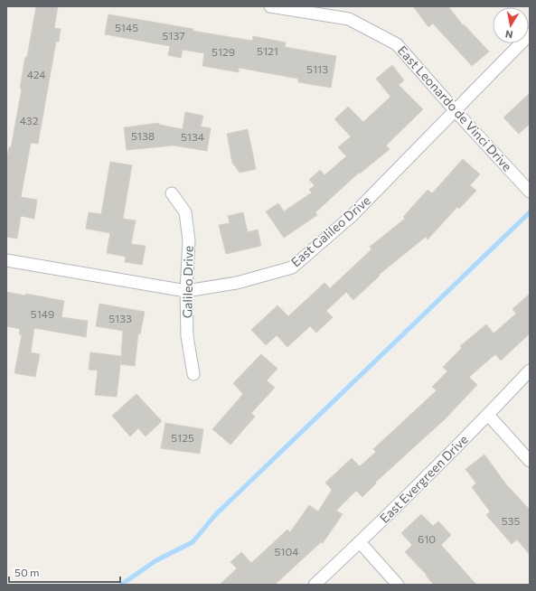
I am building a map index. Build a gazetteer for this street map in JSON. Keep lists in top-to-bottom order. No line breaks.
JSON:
{"streets":{"street":["East Leonardo de Vinci Drive","East Galileo Drive","Galileo Drive","East Evergreen Drive"]},"crossings":[["East Leonardo de Vinci Drive","East Galileo Drive"],["East Galileo Drive","Galileo Drive"]],"house_numbers":["5145","5137","5121","5129","5113","424","432","5138","5134","5149","5133","5125","535","610","5104"],"scale_bar":"50 m","north":"bottom"}
